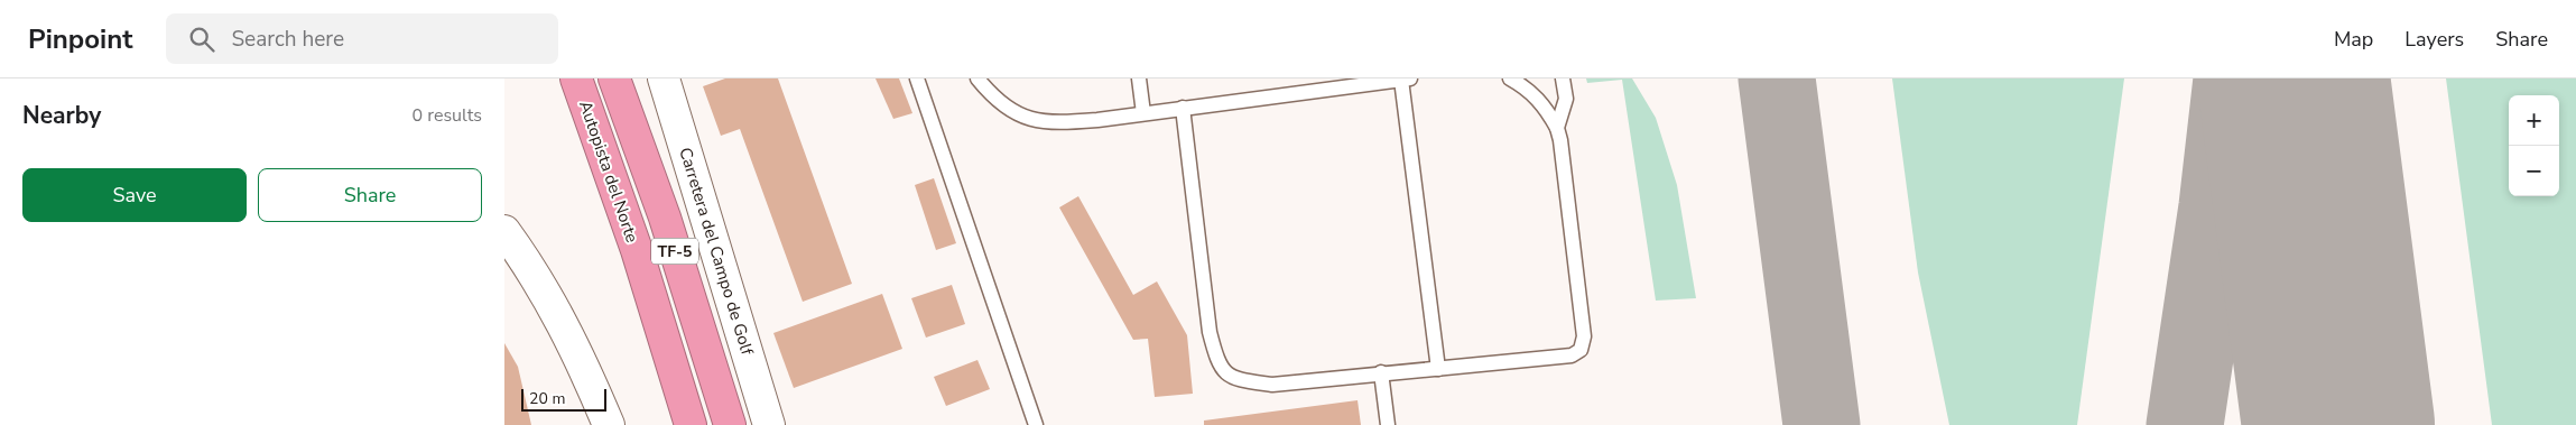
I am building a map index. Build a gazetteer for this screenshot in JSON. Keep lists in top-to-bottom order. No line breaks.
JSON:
{"streets":{"highway":["Autopista del Norte","TF-5"],"main road":["Carretera del Campo de Golf"]},"scale_bar":"20 m","page":{"header":"Pinpoint","search":"Search here","nav":["Map","Layers","Share"],"heading":["Nearby","0 results"],"map_buttons":["+","−"],"buttons":["Save","Share"],"scale":"20 m"}}
